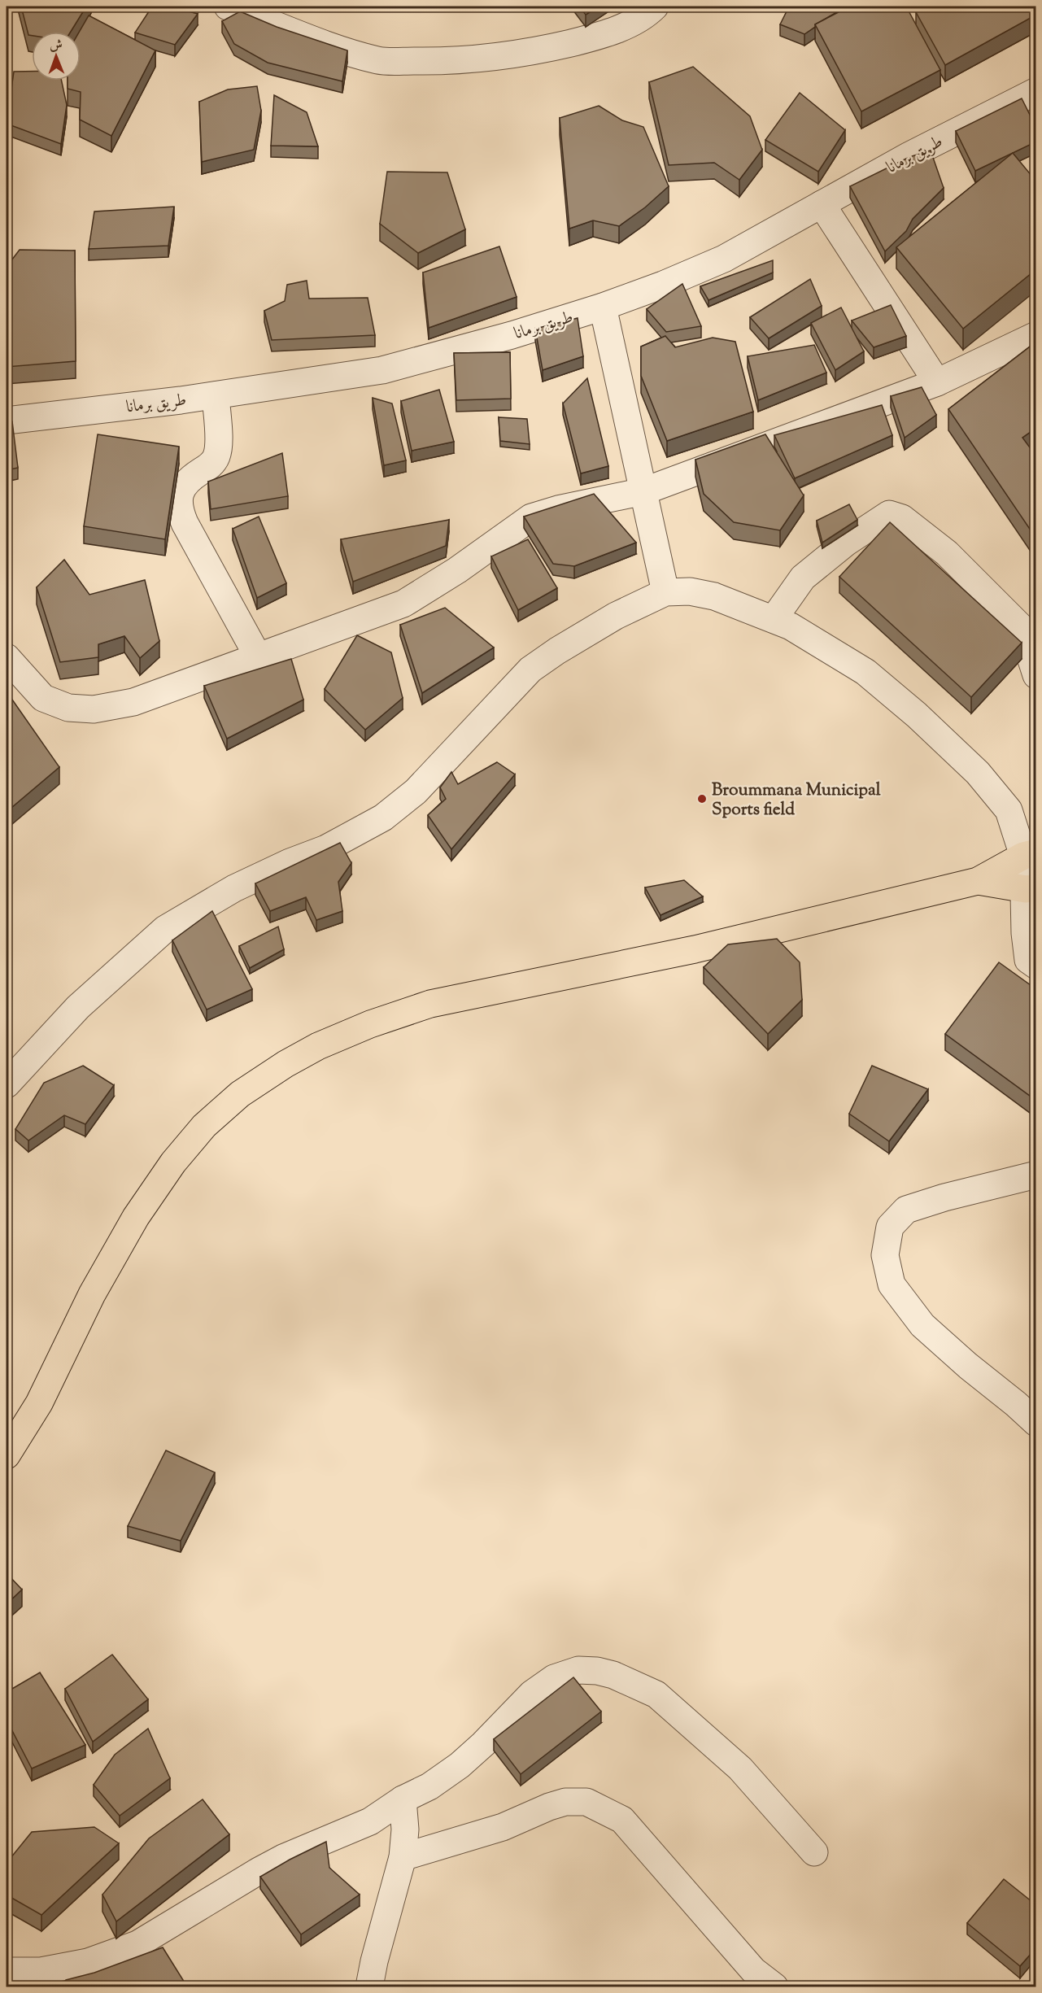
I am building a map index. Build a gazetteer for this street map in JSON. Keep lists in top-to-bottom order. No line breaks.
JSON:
{"streets":{"street":["طريق برمانا"]},"places":["Broummana Municipal Sports field"],"north":"top"}
